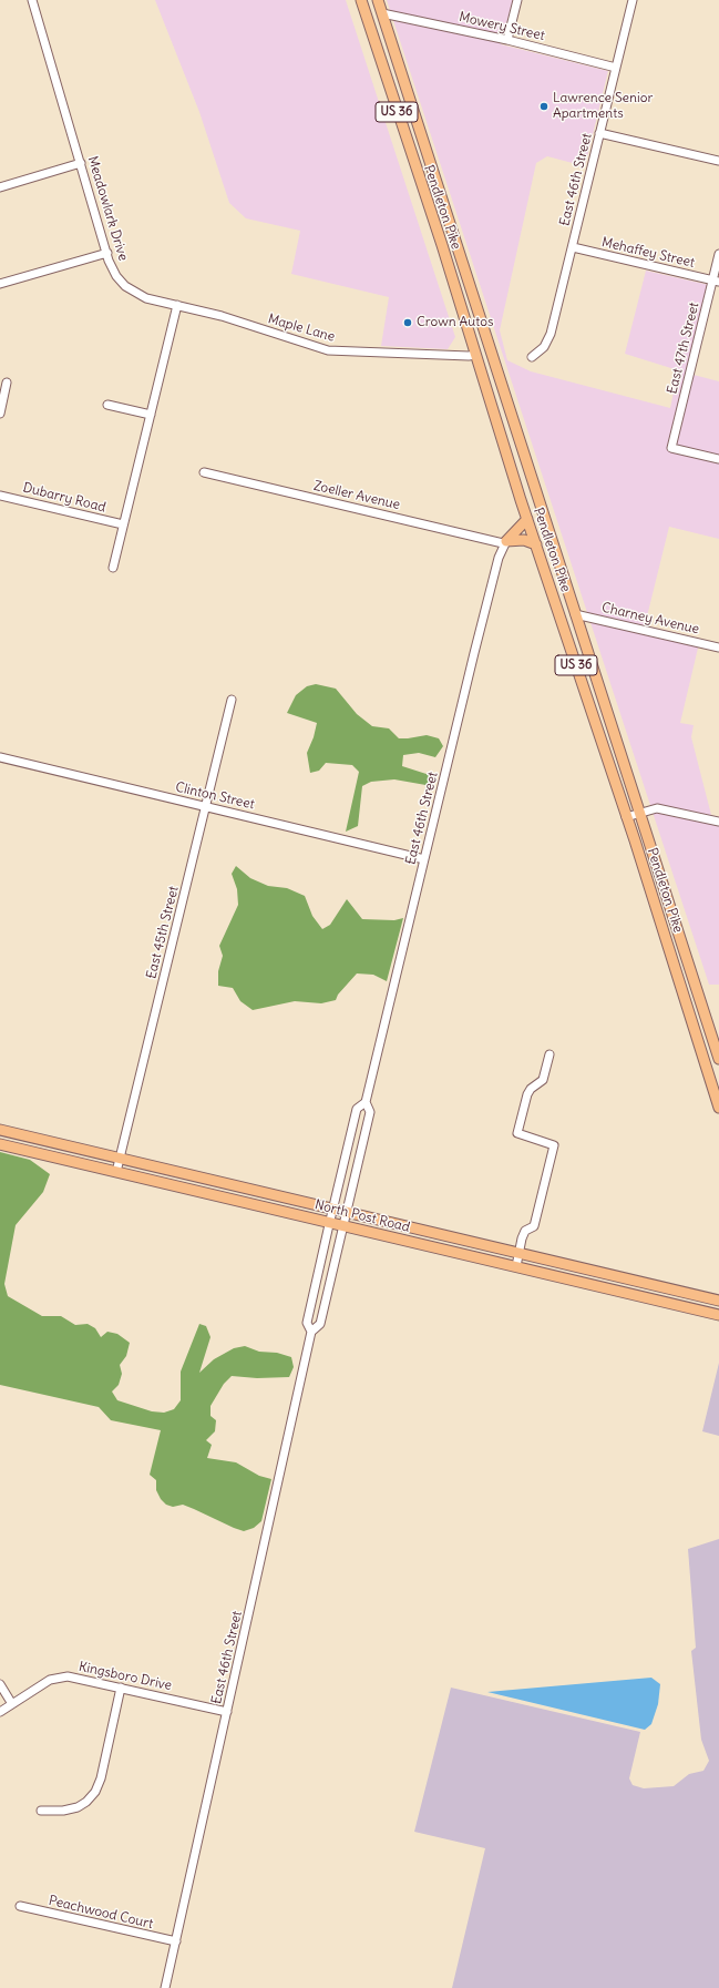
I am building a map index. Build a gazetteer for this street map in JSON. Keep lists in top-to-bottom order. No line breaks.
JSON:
{"streets":{"main road":["US 36","Pendleton Pike","North Post Road"],"street":["Mowery Street","East 46th Street","Meadowlark Drive","Mehaffey Street","Maple Lane","East 47th Street","Zoeller Avenue","Dubarry Road","Charney Avenue","Clinton Street","East 45th Street","Kingsboro Drive","Peachwood Court"]},"crossings":[["Mowery Street","East 46th Street"],["Mowery Street","Pendleton Pike"],["East 46th Street","Mehaffey Street"],["East 46th Street","Zoeller Avenue"],["East 46th Street","Clinton Street"],["East 46th Street","North Post Road"],["East 46th Street","Kingsboro Drive"],["East 46th Street","Peachwood Court"],["Pendleton Pike","Maple Lane"],["Pendleton Pike","Charney Avenue"],["Meadowlark Drive","Maple Lane"],["Mehaffey Street","East 47th Street"],["Clinton Street","East 45th Street"],["East 45th Street","North Post Road"]],"places":["Lawrence Senior Apartments","Crown Autos"]}
